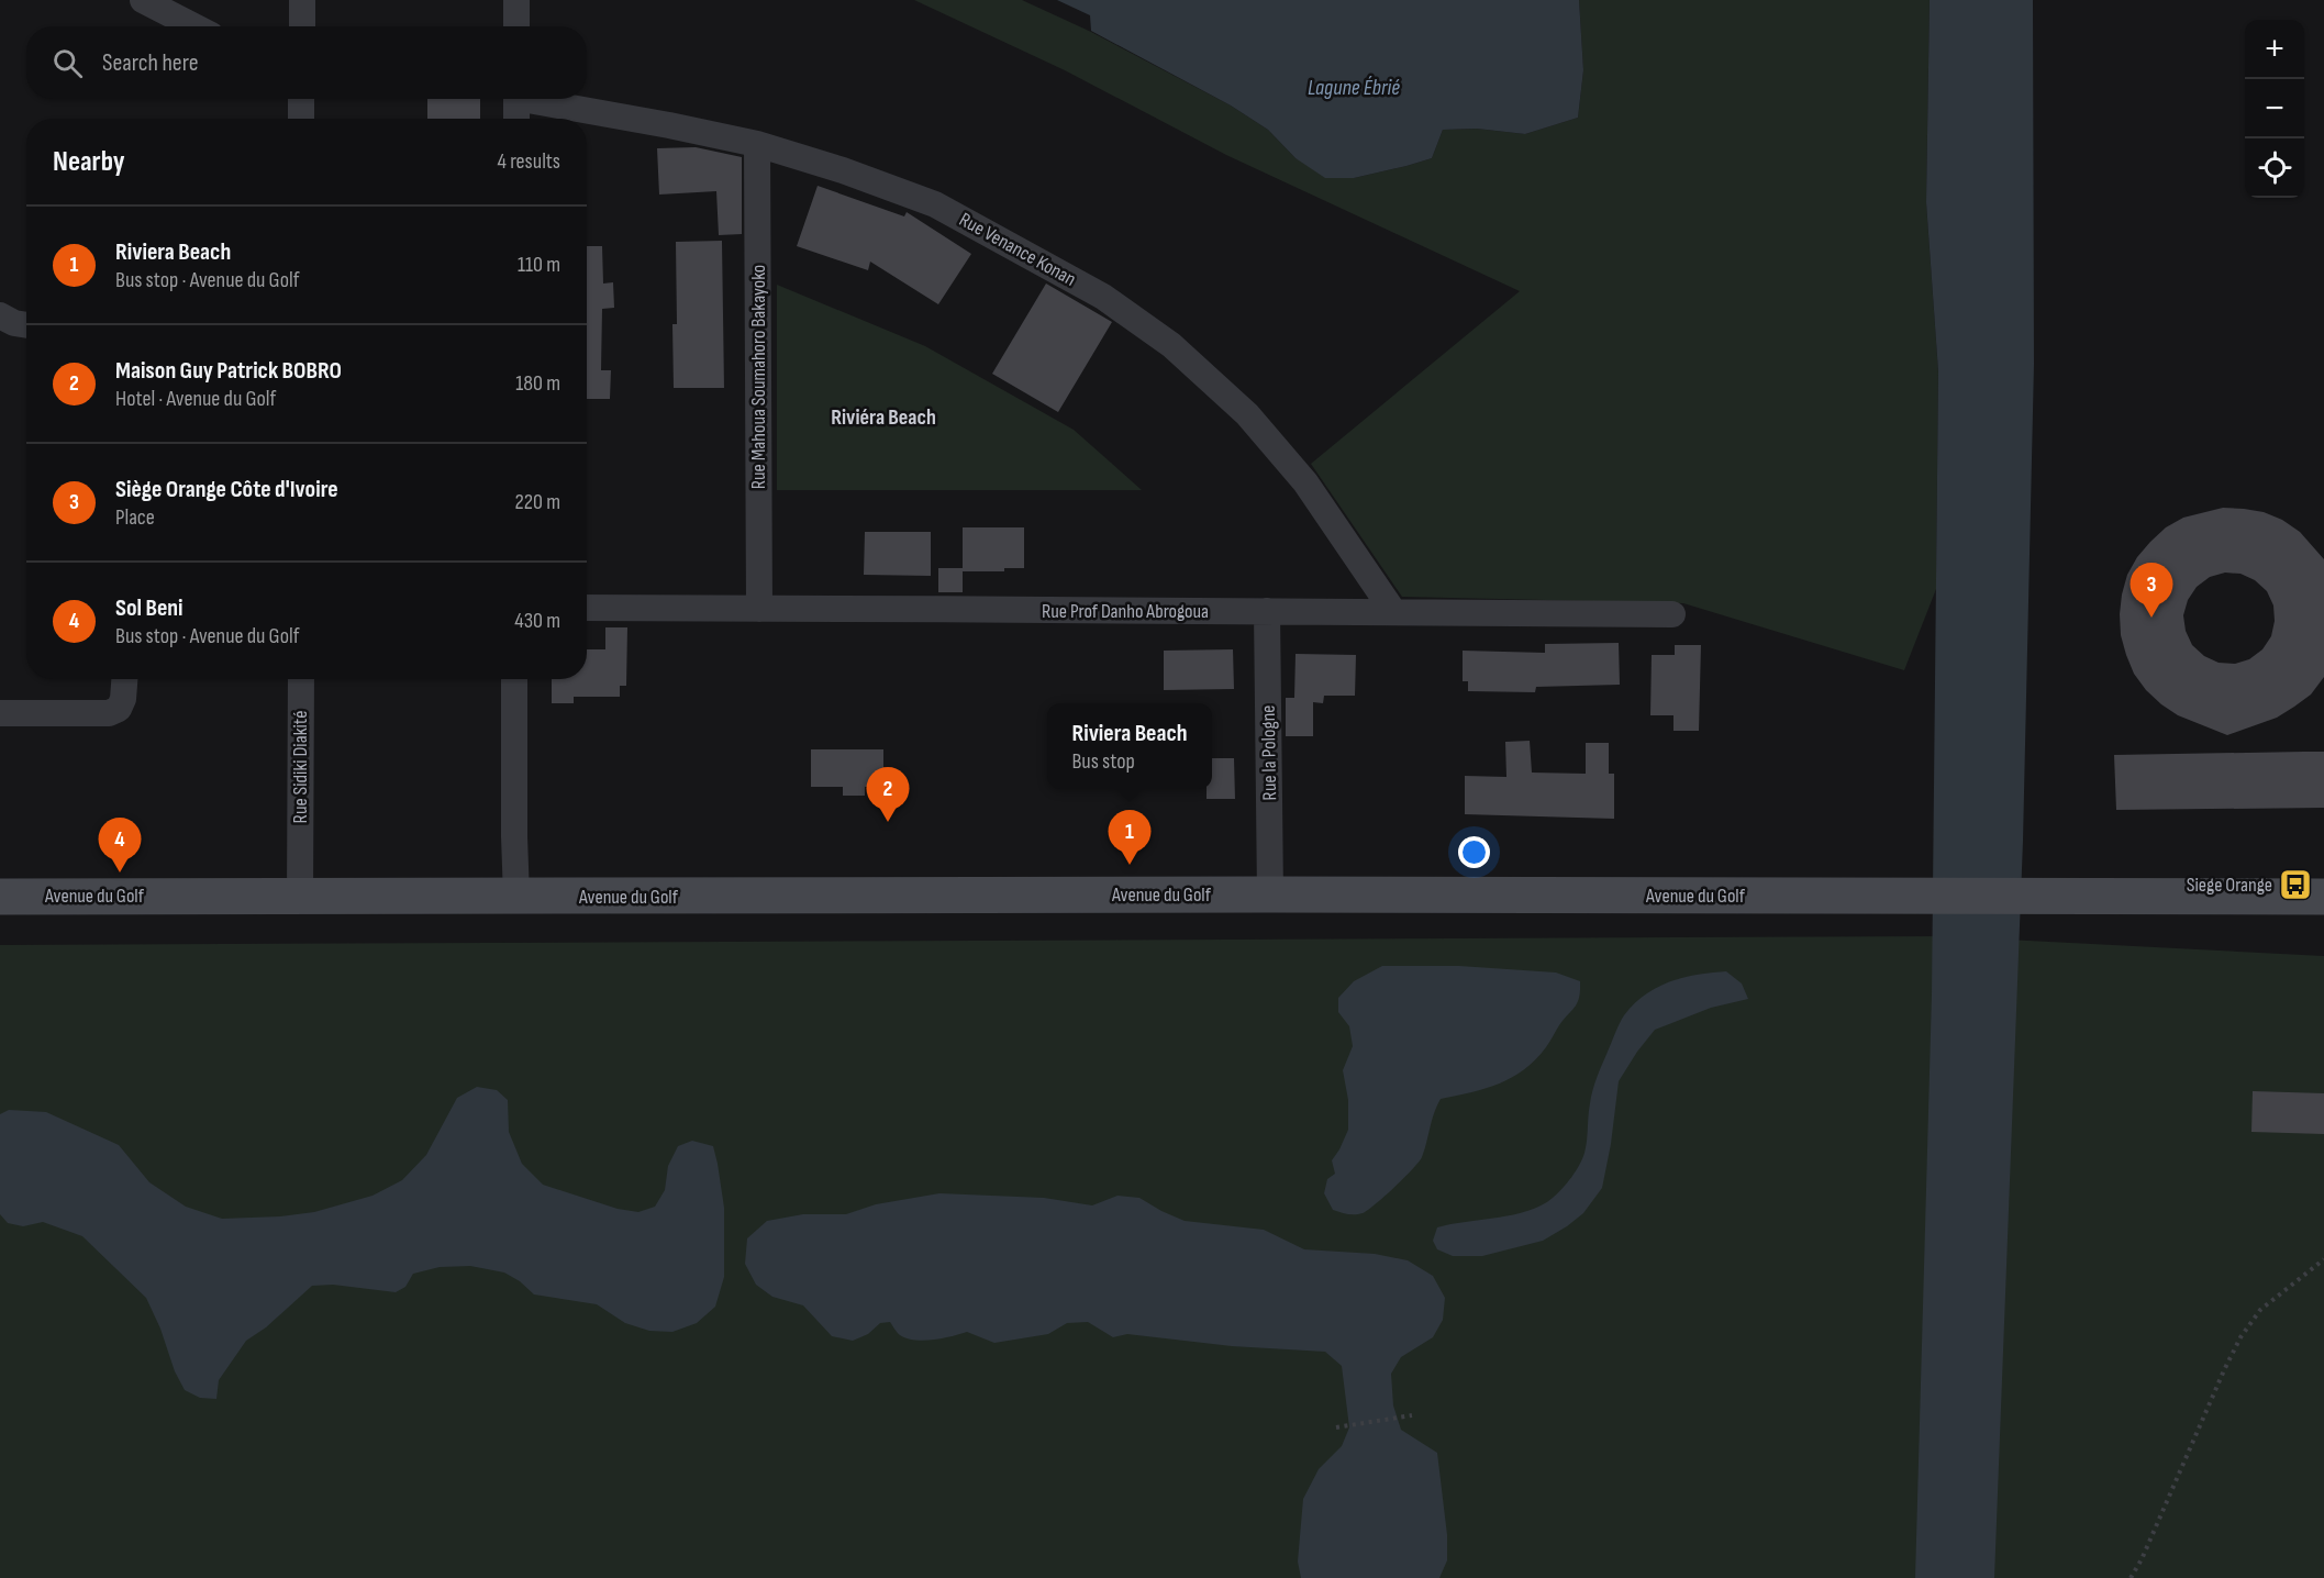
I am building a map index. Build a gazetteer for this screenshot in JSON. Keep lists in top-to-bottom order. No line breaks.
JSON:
{"streets":{"main road":["Avenue du Golf"],"street":["Rue Venance Konan","Rue Mahoua Soumahoro Bakayoko","Rue Prof Danho Abrogoua","Rue la Pologne","Rue Sidiki Diakité"]},"crossings":[["Rue Venance Konan","Rue Mahoua Soumahoro Bakayoko"],["Rue Venance Konan","Rue Prof Danho Abrogoua"],["Rue Mahoua Soumahoro Bakayoko","Rue Prof Danho Abrogoua"],["Rue Prof Danho Abrogoua","Rue la Pologne"],["Rue la Pologne","Avenue du Golf"],["Rue Sidiki Diakité","Avenue du Golf"]],"districts":["Riviéra Beach"],"water":["Lagune Ébrié"],"places":{"bus stop":["Siege Orange"]},"page":{"map_buttons":["+","−"],"search":"Search here","heading":["Nearby","4 results"],"list":[{"mark":"1","name":"Riviera Beach","note":"Bus stop · Avenue du Golf","value":"110 m"},{"mark":"2","name":"Maison Guy Patrick BOBRO","note":"Hotel · Avenue du Golf","value":"180 m"},{"mark":"3","name":"Siège Orange Côte d'Ivoire","note":"Place","value":"220 m"},{"mark":"4","name":"Sol Beni","note":"Bus stop · Avenue du Golf","value":"430 m"}],"pins":["3","2","1","4"],"popup":["Riviera Beach","Bus stop"]}}
